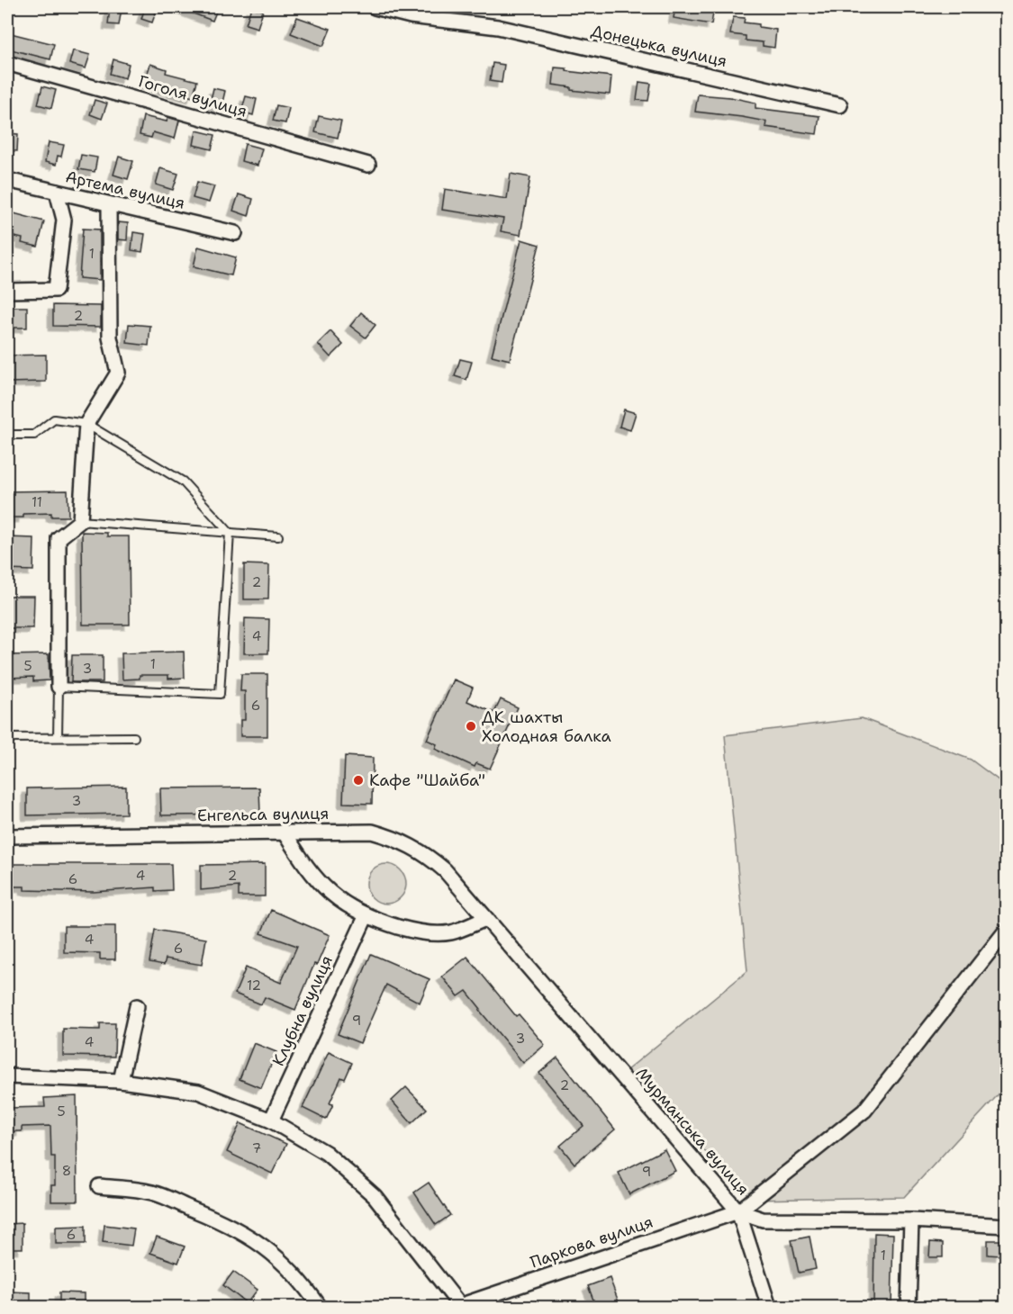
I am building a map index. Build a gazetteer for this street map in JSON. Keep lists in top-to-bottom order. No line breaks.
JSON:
{"streets":{"street":["Донецька вулиця","Гоголя вулиця","Артема вулиця","Енгельса вулиця","Клубна вулиця","Мурманська вулиця","Паркова вулиця"]},"crossings":[["Енгельса вулиця","Мурманська вулиця"],["Мурманська вулиця","Паркова вулиця"]],"places":["ДК шахты Холодная балка","Кафе \"Шайба\""],"house_numbers":["1","2","11","2","4","1","5","3","6","3","4","2","6","4","6","12","9","3","4","2","5","7","8","9","6","1"]}
